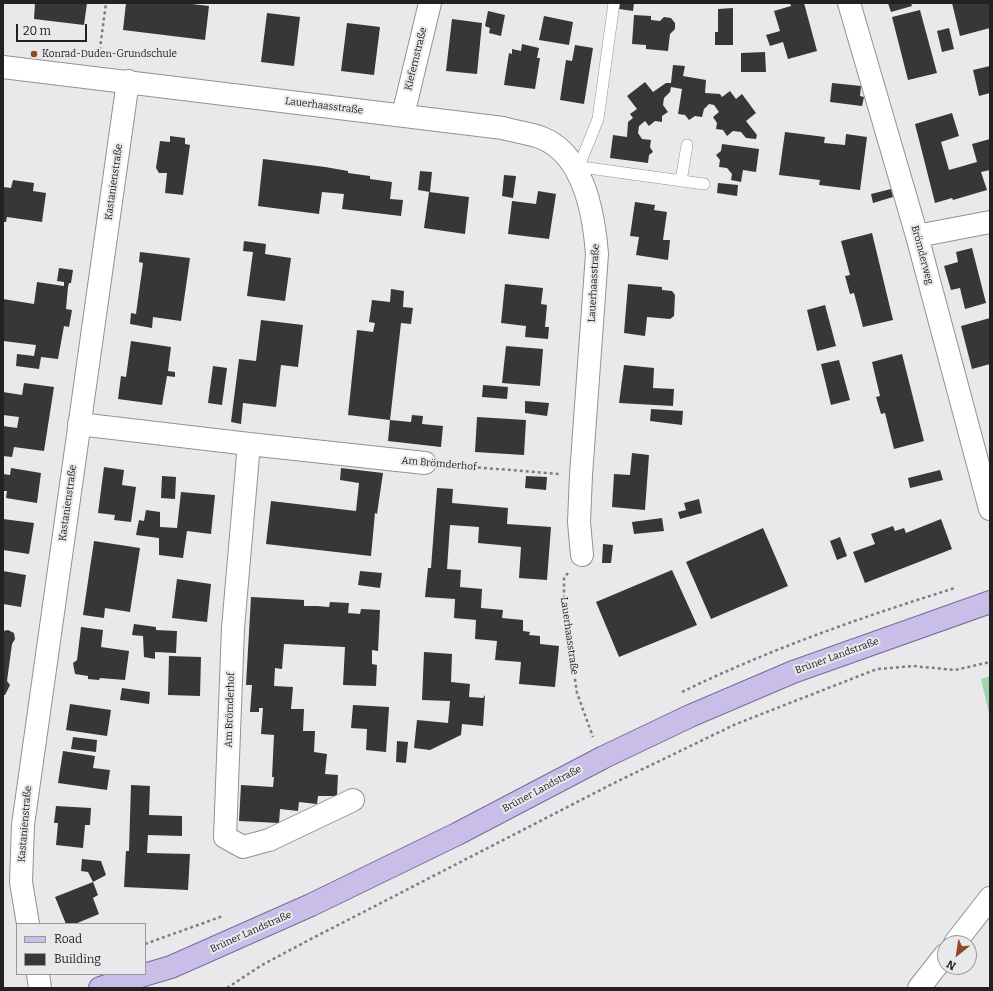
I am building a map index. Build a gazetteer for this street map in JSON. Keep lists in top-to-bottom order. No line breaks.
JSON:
{"streets":{"main road":["Brüner Landstraße"],"street":["Kiefernstraße","Lauerhaasstraße","Kastanienstraße","Brömderweg","Am Brömderhof"]},"crossings":[["Kiefernstraße","Lauerhaasstraße"],["Lauerhaasstraße","Kastanienstraße"],["Lauerhaasstraße","Am Brömderhof"],["Lauerhaasstraße","Brüner Landstraße"],["Kastanienstraße","Am Brömderhof"]],"places":["Konrad-Duden-Grundschule"],"legend":["Road","Building"],"scale_bar":"20 m","north":"bottom left"}
